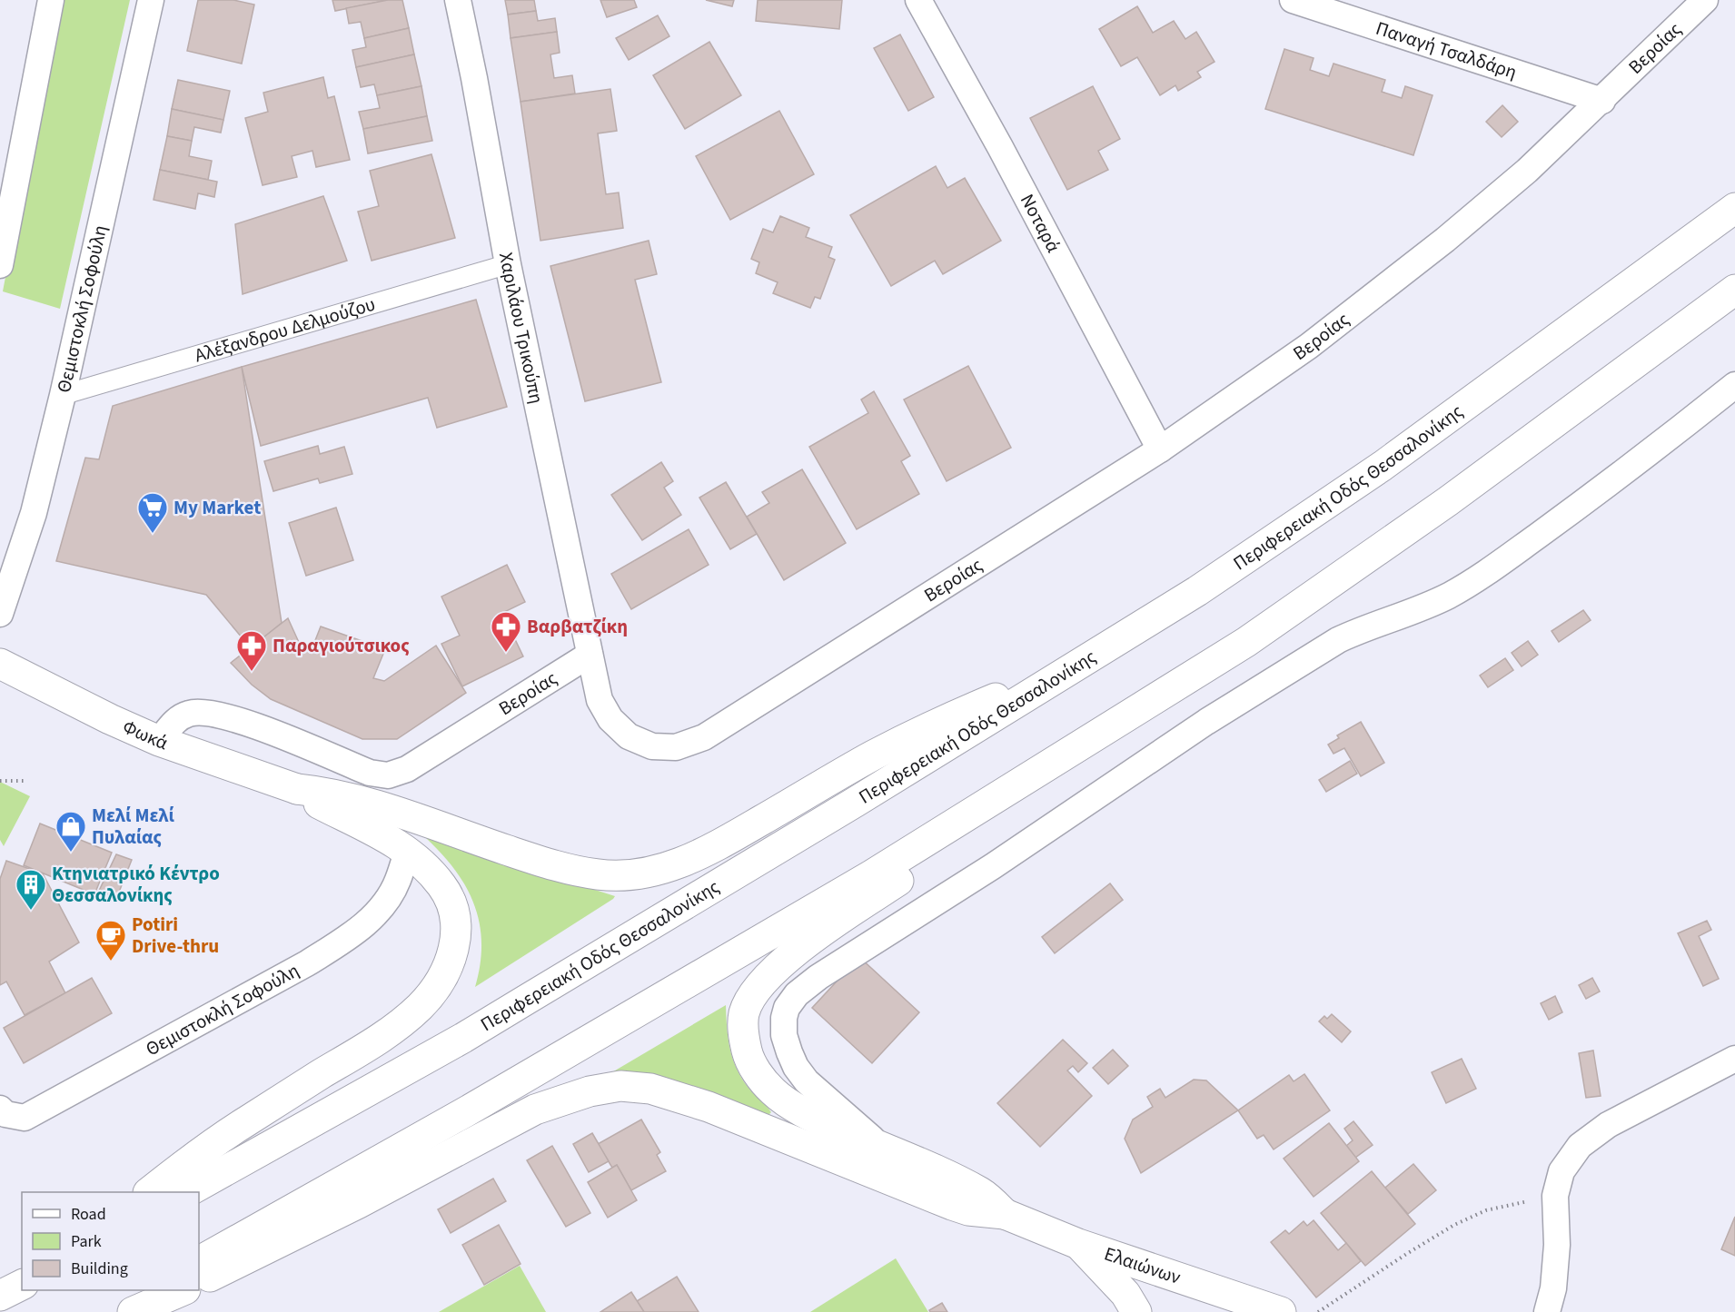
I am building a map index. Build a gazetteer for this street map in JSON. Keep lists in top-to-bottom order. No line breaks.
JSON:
{"streets":{"main road":["Περιφερειακή Οδός Θεσσαλονίκης","Φωκά","Ελαιώνων"],"street":["Βεροίας","Παναγή Τσαλδάρη","Νοταρά","Θεμιστοκλή Σοφούλη","Χαριλάου Τρικούπη","Αλέξανδρου Δελμούζου"]},"crossings":[["Βεροίας","Παναγή Τσαλδάρη"],["Βεροίας","Νοταρά"],["Βεροίας","Χαριλάου Τρικούπη"],["Βεροίας","Φωκά"],["Θεμιστοκλή Σοφούλη","Αλέξανδρου Δελμούζου"],["Χαριλάου Τρικούπη","Αλέξανδρου Δελμούζου"]],"places":{"supermarket":["My Market"],"pharmacy":["Βαρβατζίκη","Παραγιούτσικος"],"shop":["Μελί Μελί Πυλαίας"],"building":["Κτηνιατρικό Κέντρο Θεσσαλονίκης"],"cafe":["Potiri Drive-thru"]},"legend":["Road","Park","Building"]}
